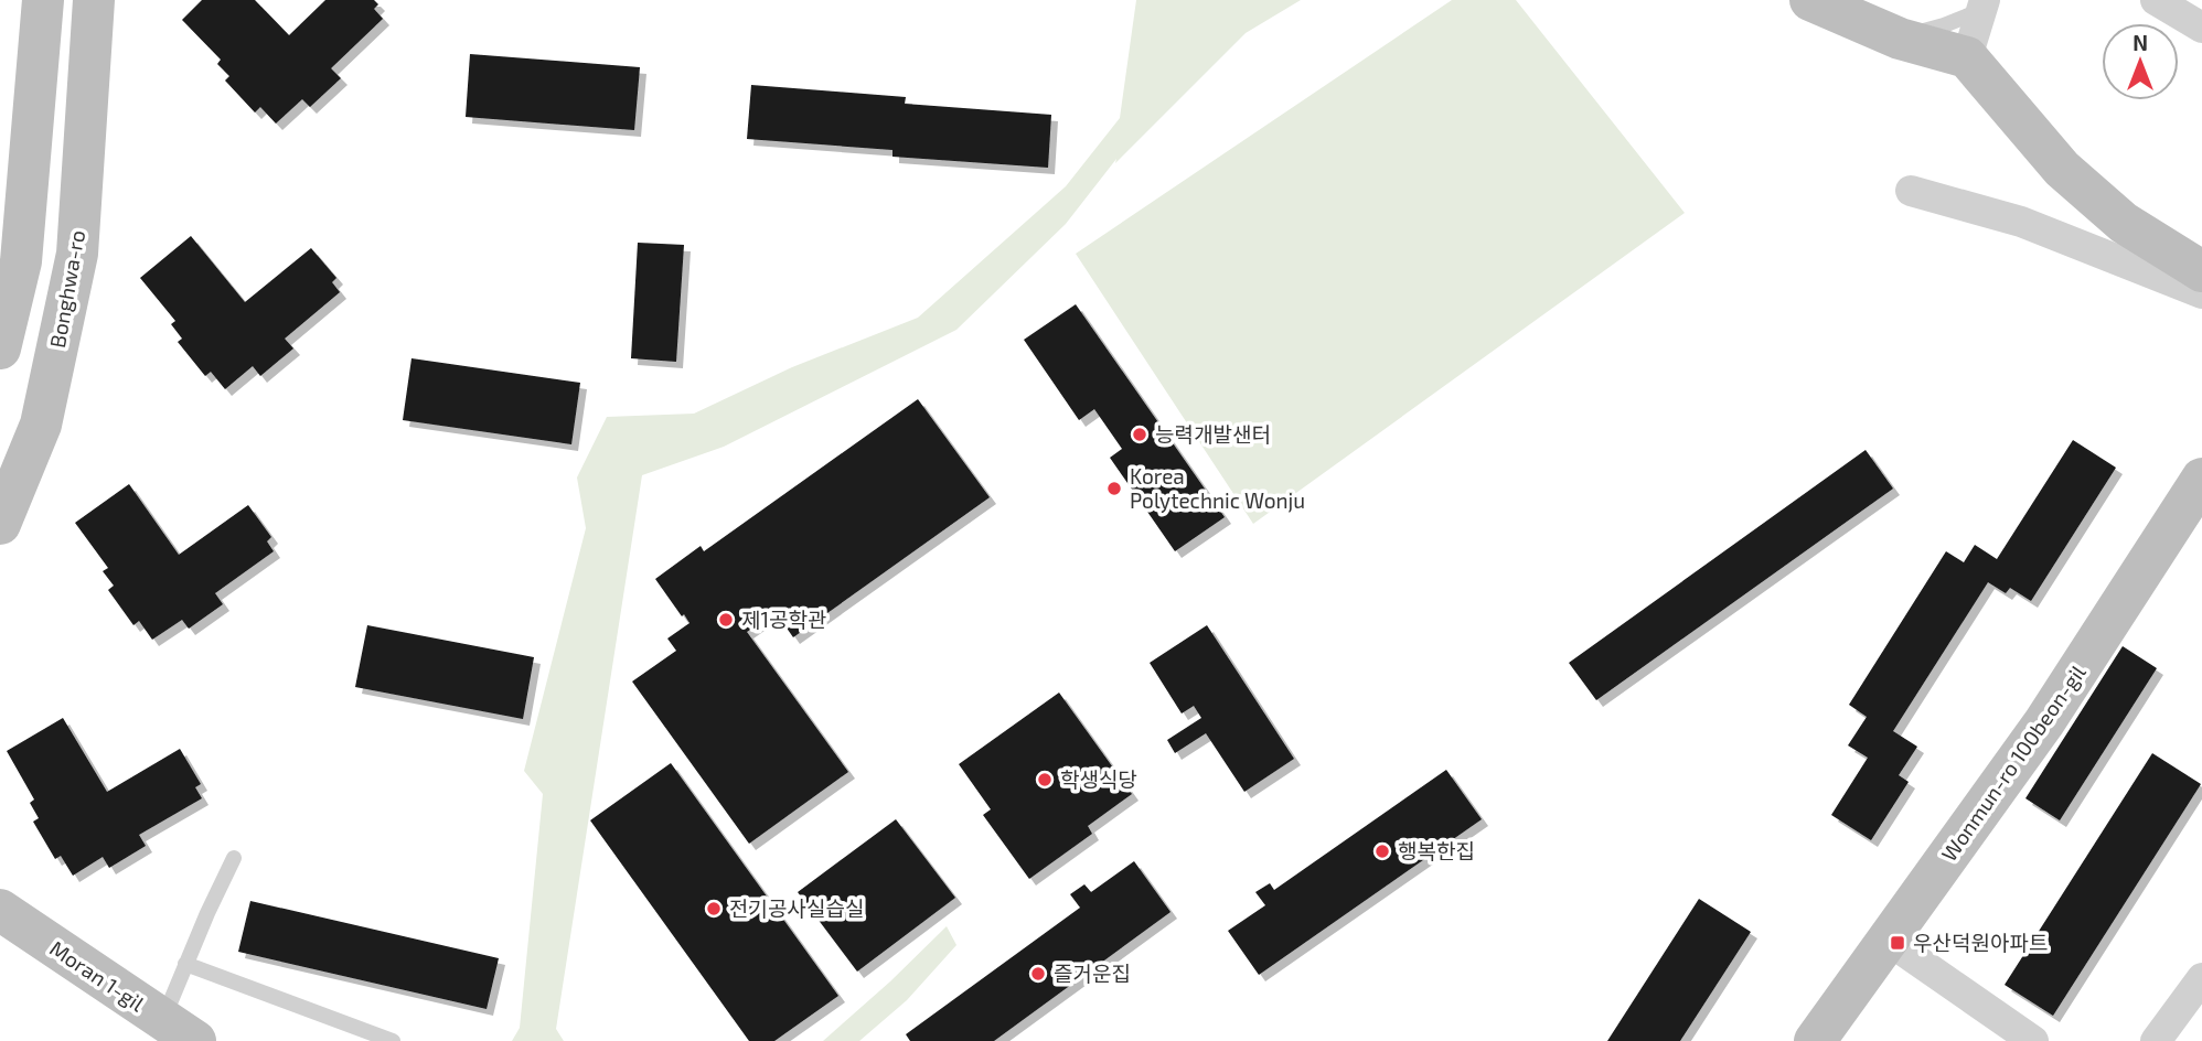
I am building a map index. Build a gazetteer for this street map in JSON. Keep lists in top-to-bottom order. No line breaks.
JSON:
{"streets":{"street":["Bonghwa-ro","Wonmun-ro 100beon-gil","Moran 1-gil"]},"places":{"other":["능력개발샌터","Korea Polytechnic Wonju","제1공학관","학생식당","행복한집","전기공사실습실","즐거운집"],"transit":["우산덕원아파트"]},"north":"top"}
